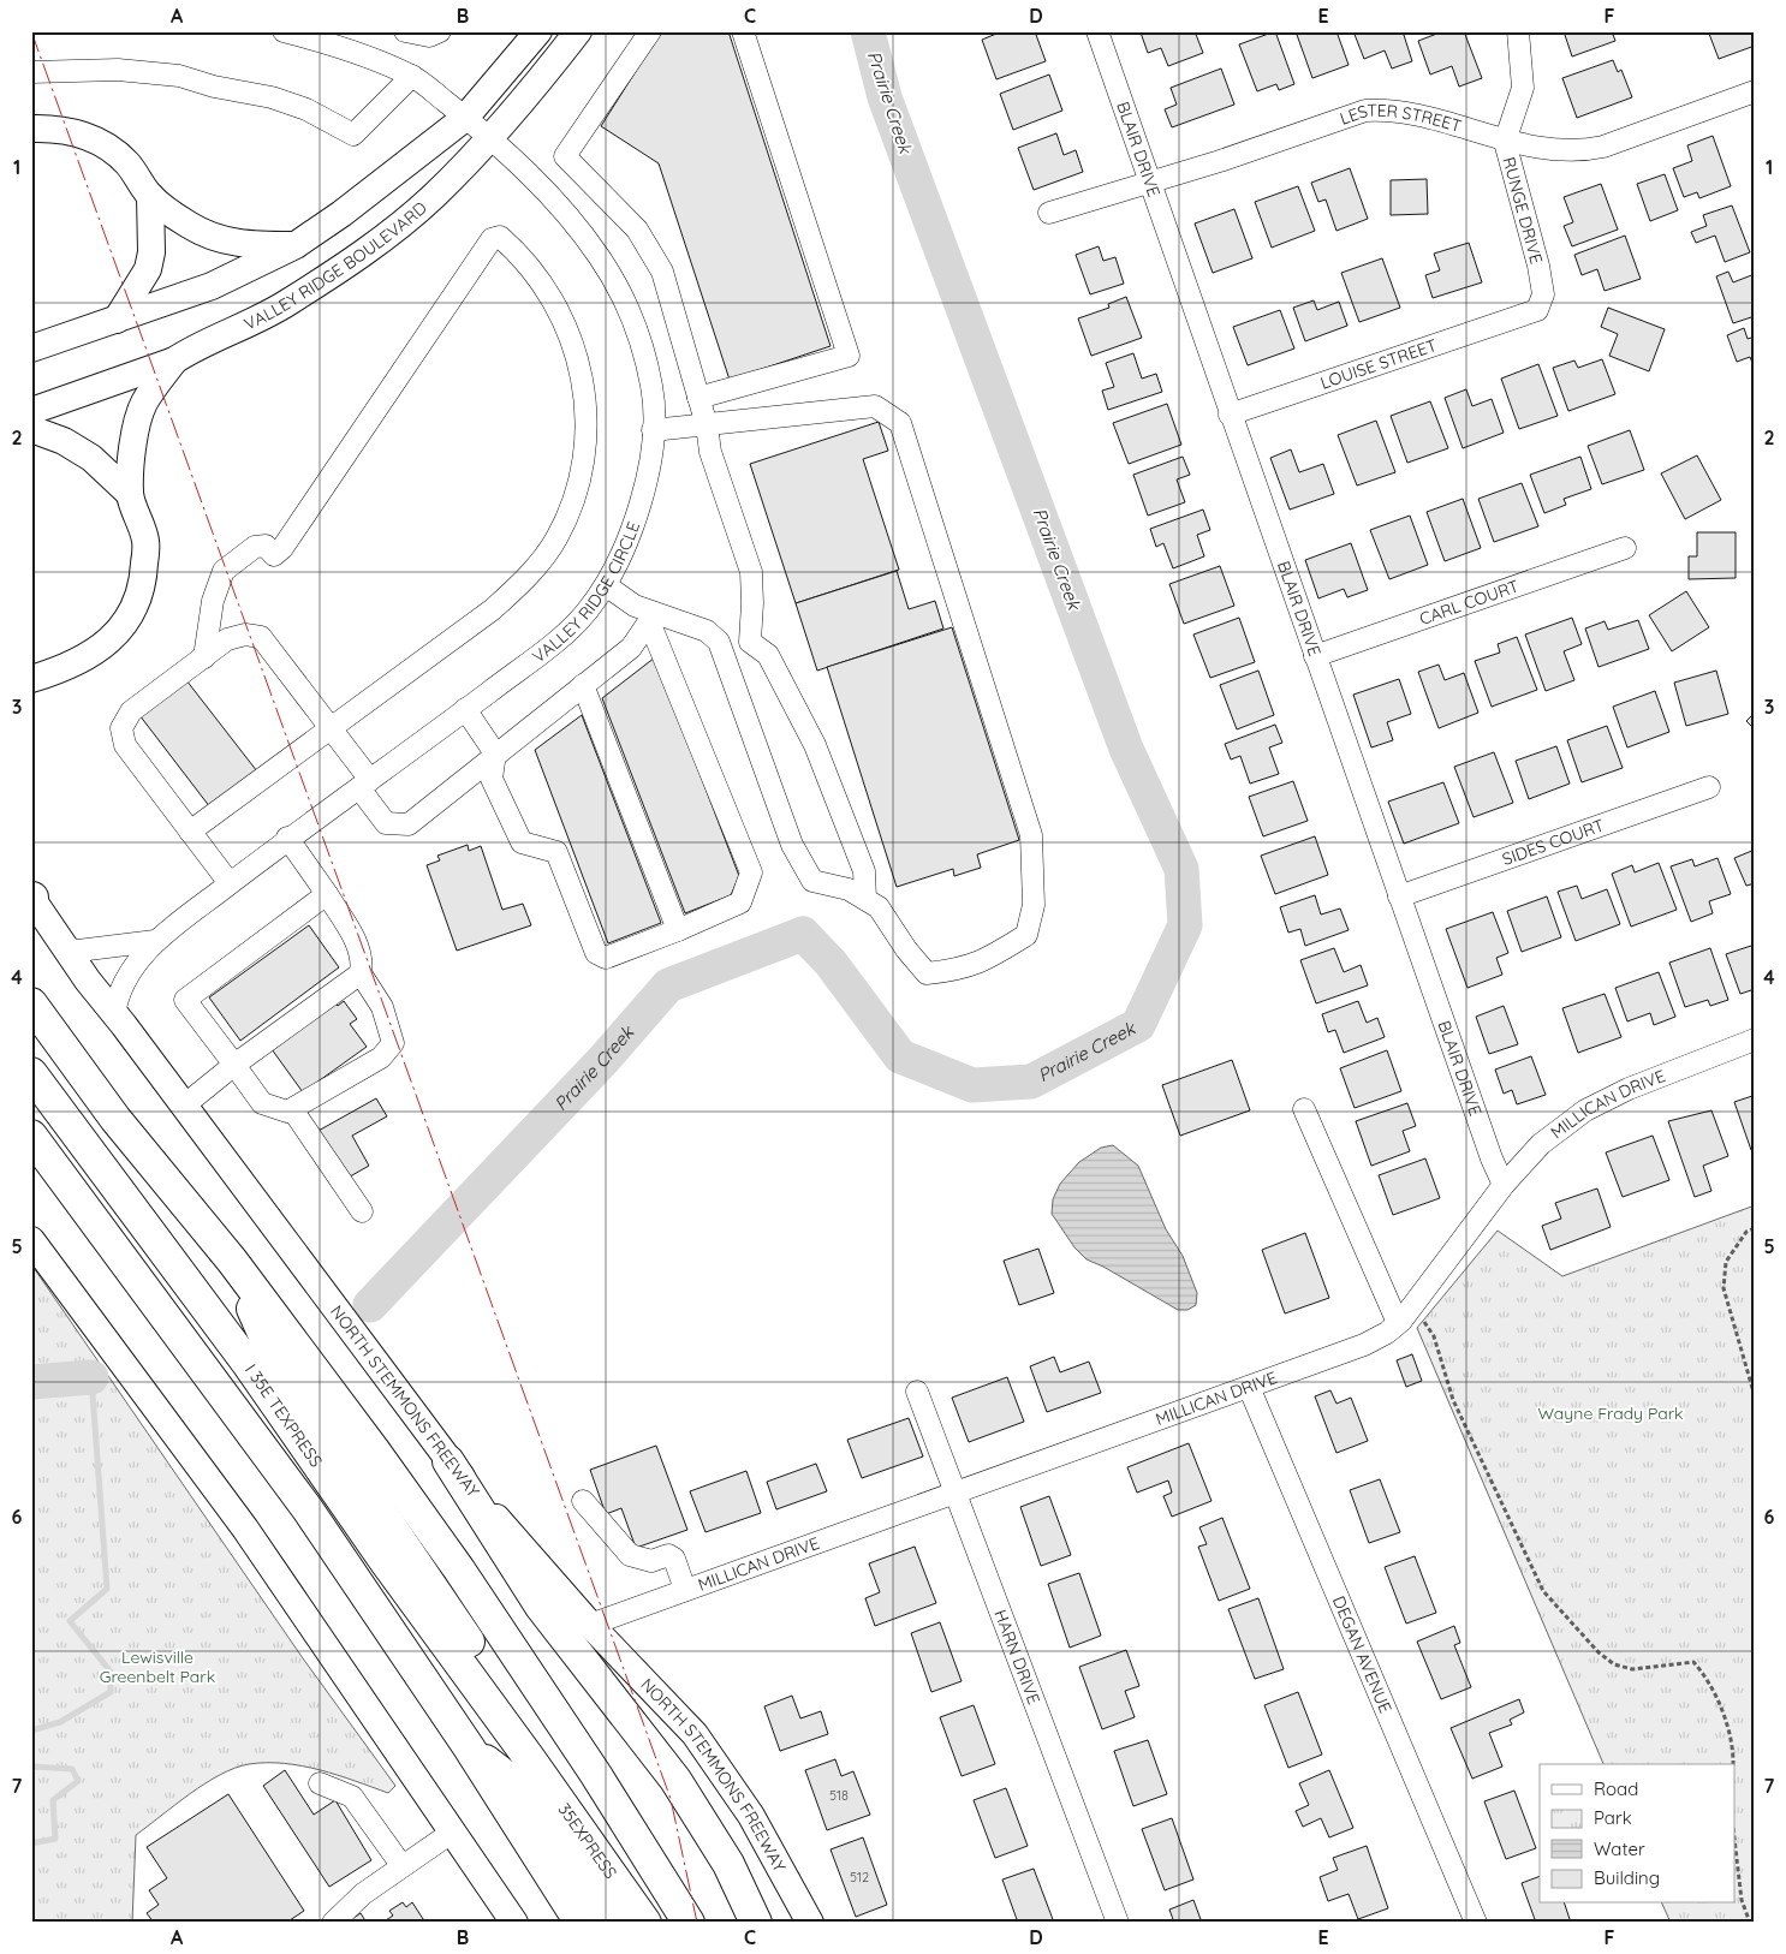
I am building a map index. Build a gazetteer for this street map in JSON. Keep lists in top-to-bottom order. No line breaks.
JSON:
{"streets":{"highway":["I 35E TEXPRESS","35EXPRESS"],"main road":["VALLEY RIDGE BOULEVARD","NORTH STEMMONS FREEWAY"],"street":["LESTER STREET","BLAIR DRIVE","RUNGE DRIVE","LOUISE STREET","VALLEY RIDGE CIRCLE","CARL COURT","SIDES COURT","MILLICAN DRIVE","DEGAN AVENUE","HARN DRIVE"]},"crossings":[["LESTER STREET","BLAIR DRIVE"],["LESTER STREET","RUNGE DRIVE"],["BLAIR DRIVE","LOUISE STREET"],["BLAIR DRIVE","CARL COURT"],["BLAIR DRIVE","SIDES COURT"],["BLAIR DRIVE","MILLICAN DRIVE"],["RUNGE DRIVE","LOUISE STREET"],["VALLEY RIDGE BOULEVARD","VALLEY RIDGE CIRCLE"],["VALLEY RIDGE CIRCLE","NORTH STEMMONS FREEWAY"],["MILLICAN DRIVE","NORTH STEMMONS FREEWAY"],["MILLICAN DRIVE","DEGAN AVENUE"],["MILLICAN DRIVE","HARN DRIVE"],["I 35E TEXPRESS","35EXPRESS"]],"water":["Prairie Creek"],"parks":["Wayne Frady Park","Lewisville Greenbelt Park"],"house_numbers":["518","512"],"legend":["Road","Park","Water","Building"],"grid":{"columns":["A","B","C","D","E","F"],"rows":["1","2","3","4","5","6","7"]}}
